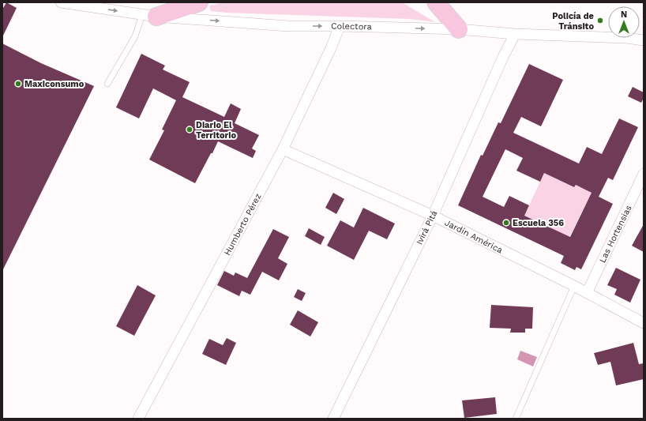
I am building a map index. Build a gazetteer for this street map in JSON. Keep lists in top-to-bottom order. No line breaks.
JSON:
{"streets":{"street":["Colectora","Humberto Pérez","Ivirá Pitá","Las Hortensias","Jardín América"]},"crossings":[["Colectora","Humberto Pérez"],["Colectora","Ivirá Pitá"],["Humberto Pérez","Jardín América"],["Ivirá Pitá","Jardín América"],["Las Hortensias","Jardín América"]],"one_way":["Colectora"],"places":["Policía de Tránsito","Maxiconsumo","Diario El Territorio","Escuela 356"],"north":"top"}
